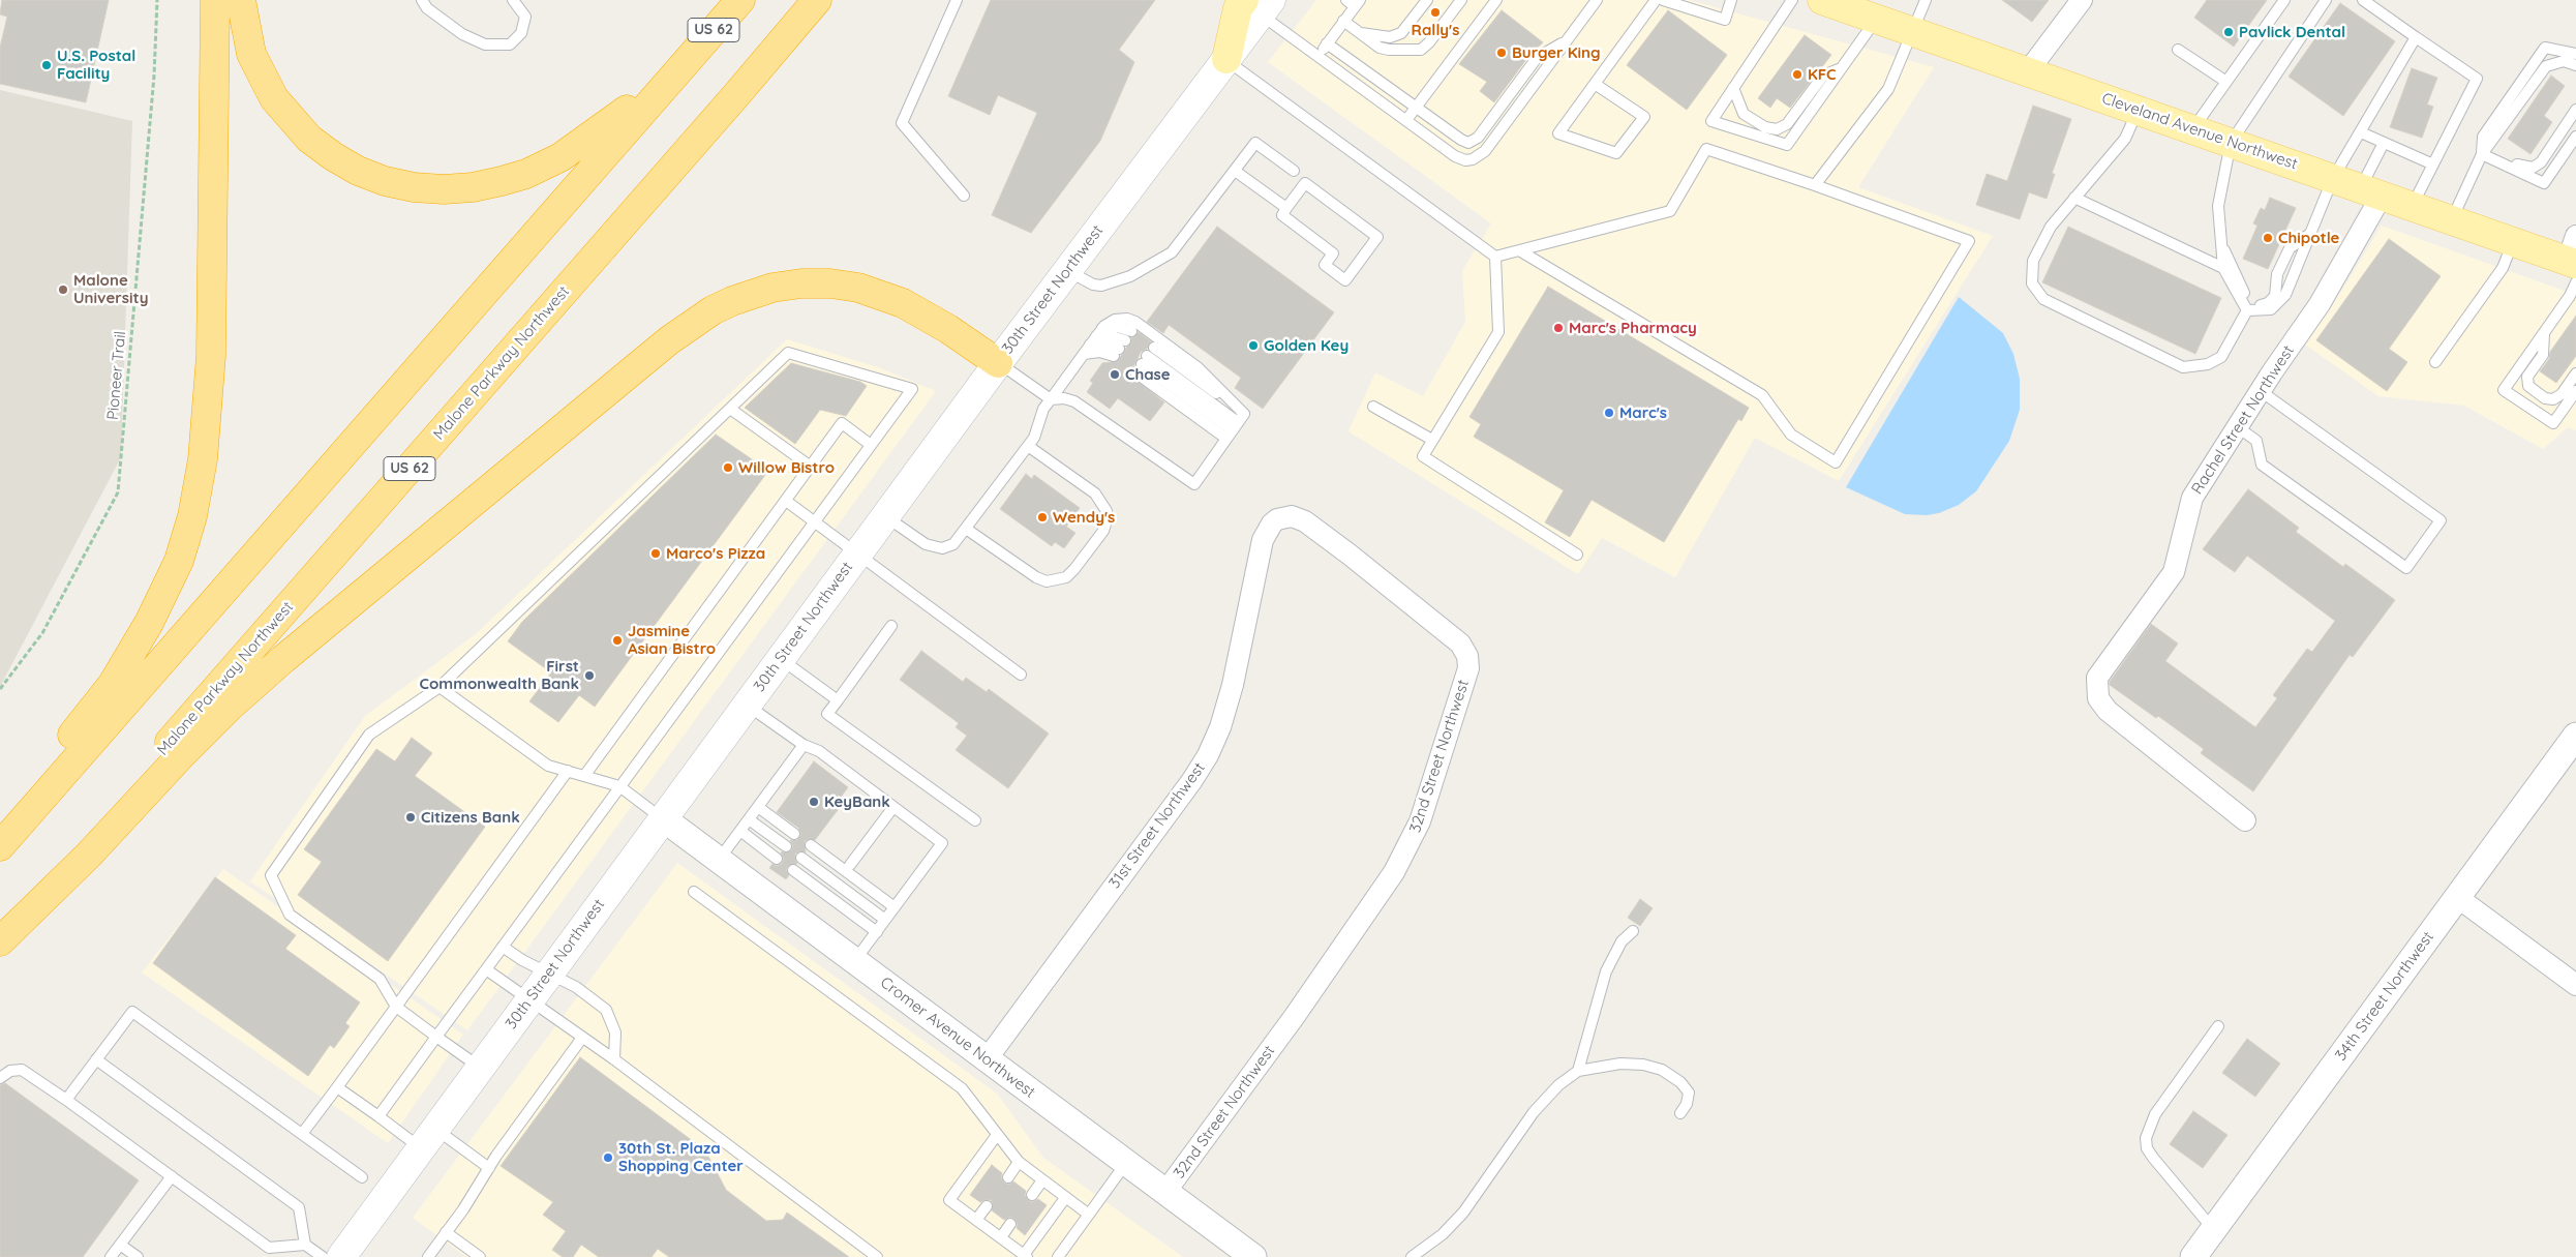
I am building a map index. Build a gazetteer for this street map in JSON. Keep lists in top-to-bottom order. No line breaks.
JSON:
{"streets":{"highway":["US 62","Malone Parkway Northwest"],"main road":["Cleveland Avenue Northwest","30th Street Northwest"],"street":["Rachel Street Northwest","32nd Street Northwest","31st Street Northwest","34th Street Northwest","Cromer Avenue Northwest"],"path":["Pioneer Trail"]},"crossings":[["Cleveland Avenue Northwest","Rachel Street Northwest"],["30th Street Northwest","Cromer Avenue Northwest"],["32nd Street Northwest","31st Street Northwest"],["32nd Street Northwest","Cromer Avenue Northwest"],["31st Street Northwest","Cromer Avenue Northwest"]],"places":["Rally's","Pavlick Dental","Burger King","U.S. Postal Facility","KFC","Chipotle","Malone University","Marc's Pharmacy","Golden Key","Chase","Marc's","Willow Bistro","Wendy's","Marco's Pizza","Jasmine Asian Bistro","First Commonwealth Bank","KeyBank","Citizens Bank","30th St. Plaza Shopping Center"]}
